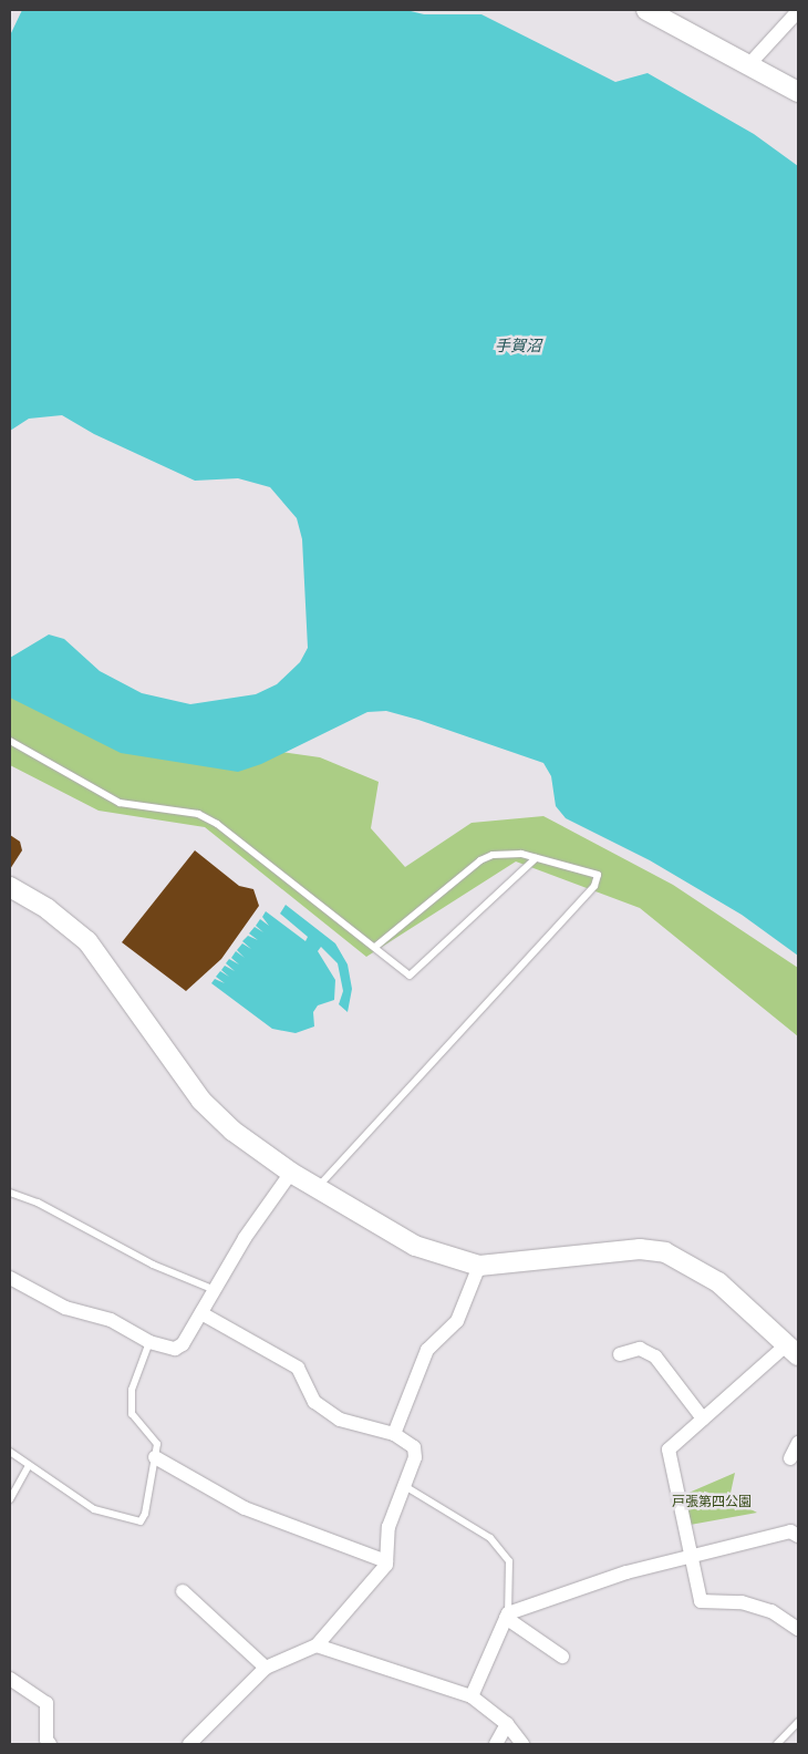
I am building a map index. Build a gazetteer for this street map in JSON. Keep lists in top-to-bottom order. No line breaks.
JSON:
{"water":["手賀沼"],"parks":["戸張第四公園"]}
